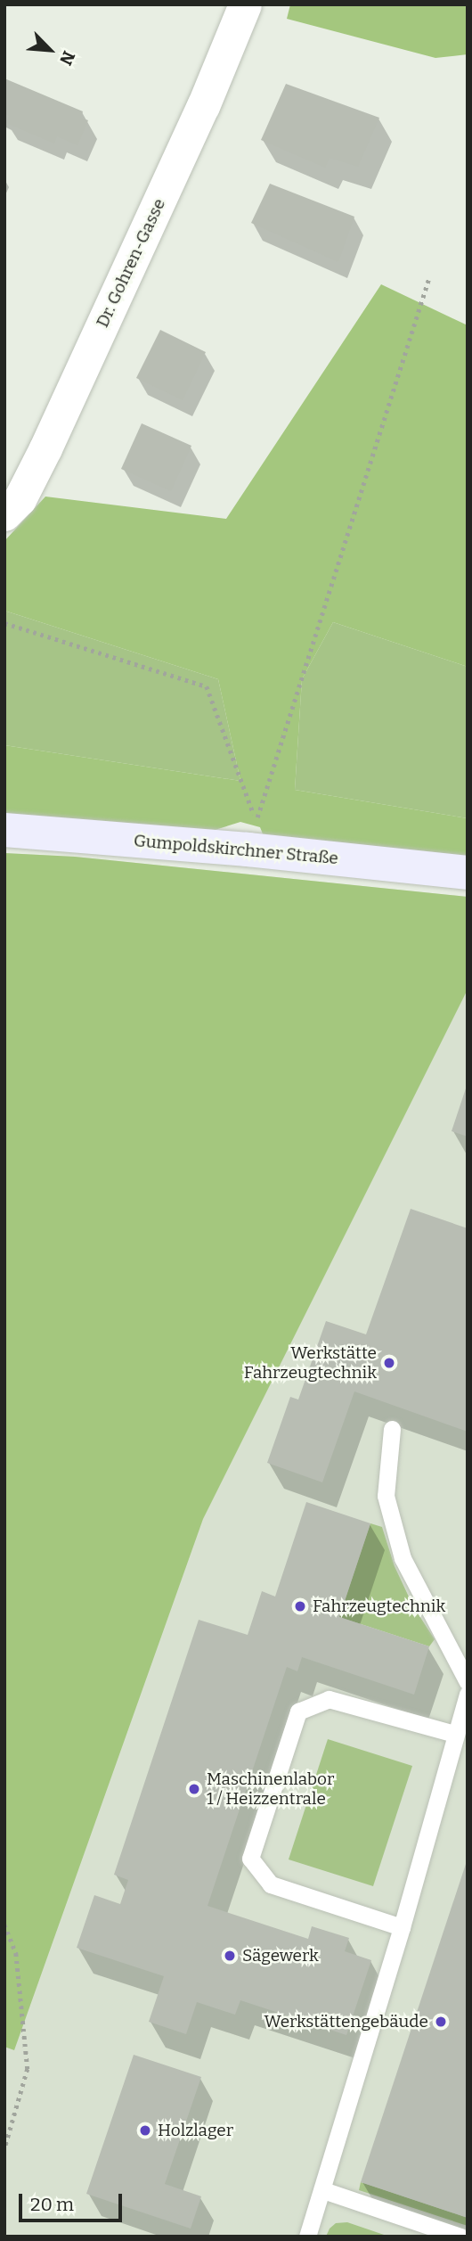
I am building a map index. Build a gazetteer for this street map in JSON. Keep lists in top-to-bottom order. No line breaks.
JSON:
{"streets":{"main road":["Gumpoldskirchner Straße"],"street":["Dr. Gohren-Gasse"]},"places":["Werkstätte Fahrzeugtechnik","Fahrzeugtechnik","Maschinenlabor 1 / Heizzentrale","Sägewerk","Werkstättengebäude","Holzlager"],"scale_bar":"20 m","north":"bottom right"}
